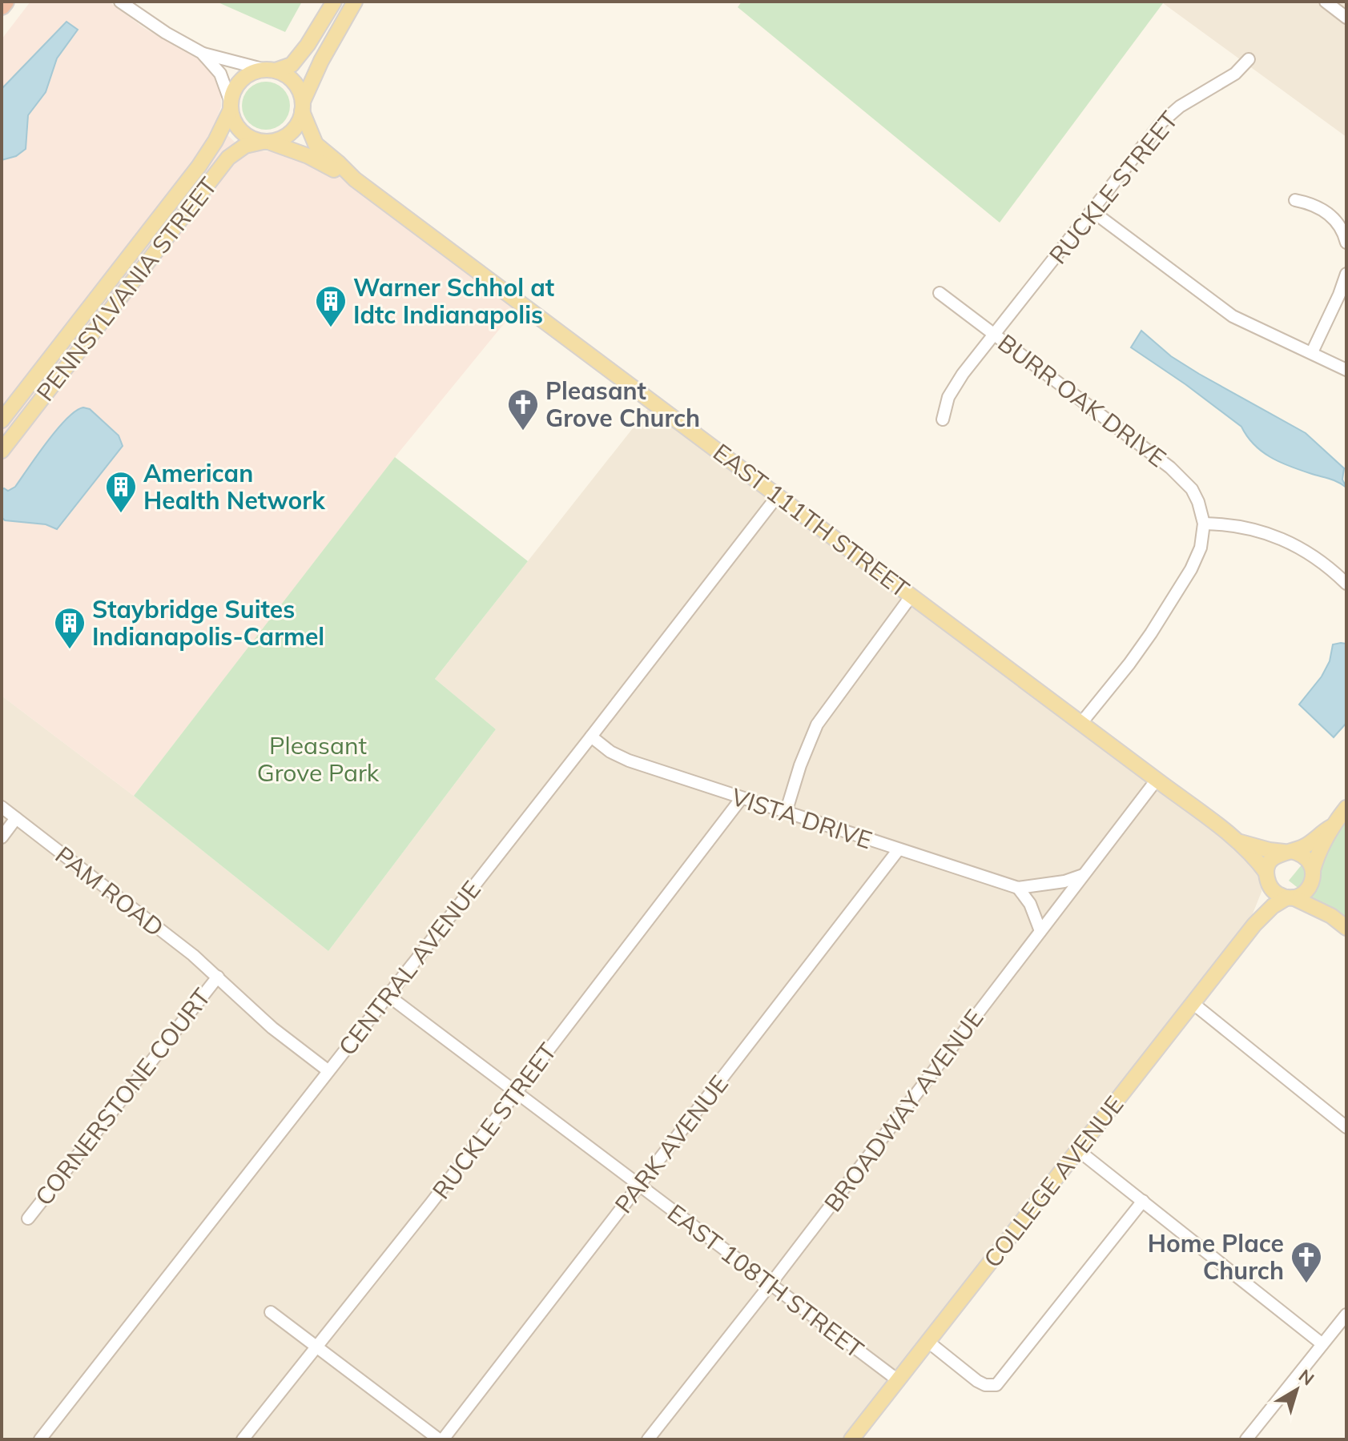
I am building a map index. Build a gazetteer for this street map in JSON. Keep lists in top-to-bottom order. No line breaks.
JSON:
{"streets":{"main road":["PENNSYLVANIA STREET","EAST 111TH STREET","COLLEGE AVENUE"],"street":["RUCKLE STREET","BURR OAK DRIVE","VISTA DRIVE","PAM ROAD","CENTRAL AVENUE","CORNERSTONE COURT","BROADWAY AVENUE","PARK AVENUE","EAST 108TH STREET"]},"crossings":[["RUCKLE STREET","BURR OAK DRIVE"],["RUCKLE STREET","VISTA DRIVE"],["RUCKLE STREET","EAST 108TH STREET"],["PENNSYLVANIA STREET","EAST 111TH STREET"],["EAST 111TH STREET","CENTRAL AVENUE"],["EAST 111TH STREET","BROADWAY AVENUE"],["EAST 111TH STREET","COLLEGE AVENUE"],["VISTA DRIVE","CENTRAL AVENUE"],["VISTA DRIVE","BROADWAY AVENUE"],["VISTA DRIVE","PARK AVENUE"],["PAM ROAD","CENTRAL AVENUE"],["PAM ROAD","CORNERSTONE COURT"],["CENTRAL AVENUE","EAST 108TH STREET"],["BROADWAY AVENUE","EAST 108TH STREET"],["PARK AVENUE","EAST 108TH STREET"],["COLLEGE AVENUE","EAST 108TH STREET"]],"parks":["Pleasant Grove Park"],"places":{"building":["Warner Schhol at Idtc Indianapolis","American Health Network","Staybridge Suites Indianapolis-Carmel"],"church":["Pleasant Grove Church","Home Place Church"]},"north":"top right"}
